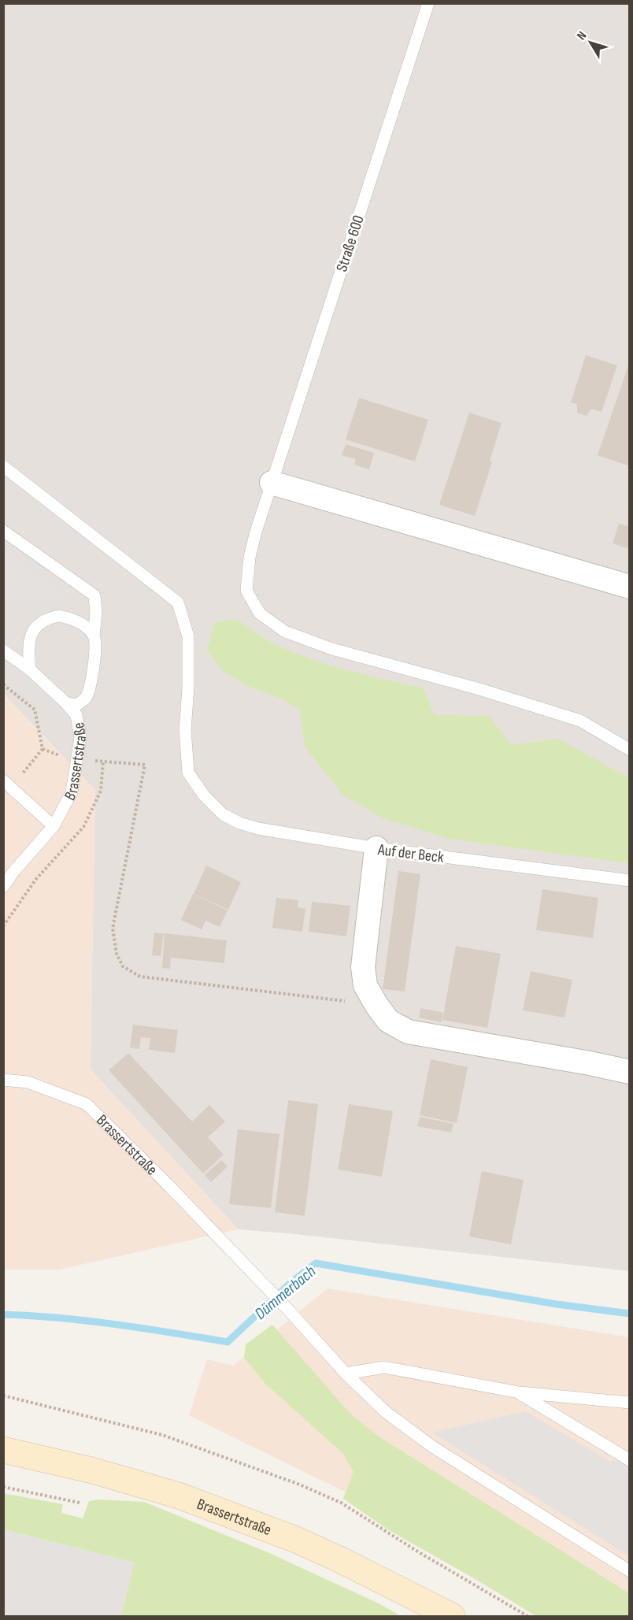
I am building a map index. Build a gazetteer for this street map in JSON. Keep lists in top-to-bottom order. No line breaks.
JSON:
{"streets":{"main road":["Brassertstraße"],"lane":["Straße 600","Auf der Beck"]},"water":["Dümmerbach"],"north":"top left"}
